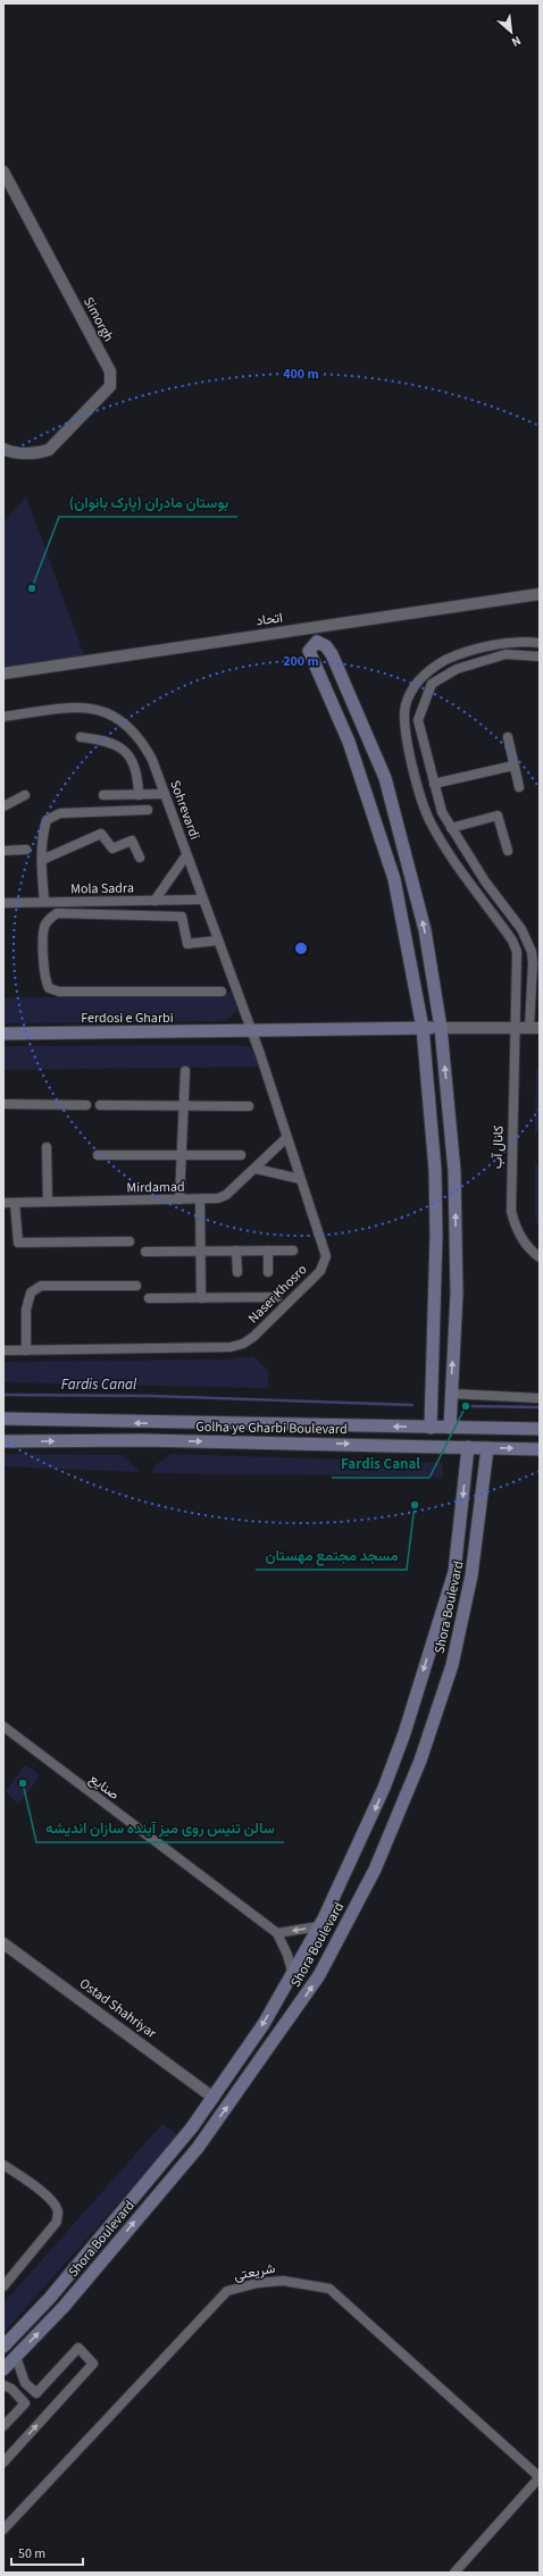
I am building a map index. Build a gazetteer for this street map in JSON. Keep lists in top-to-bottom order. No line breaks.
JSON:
{"streets":{"main road":["Ferdosi e Gharbi","Golha ye Gharbi Boulevard","Shora Boulevard"],"street":["Simorgh","اتحاد","Sohrevardi","Mola Sadra","کانال آب","Mirdamad","Naser Khosro","صنایع","Ostad Shahriyar","شریعتی"]},"crossings":[["Sohrevardi","Mola Sadra"],["Sohrevardi","Ferdosi e Gharbi"],["Sohrevardi","Naser Khosro"],["Ferdosi e Gharbi","Naser Khosro"],["Mirdamad","Naser Khosro"],["Golha ye Gharbi Boulevard","Shora Boulevard"],["Shora Boulevard","Ostad Shahriyar"]],"water":["Fardis Canal"],"places":["بوستان مادران (پارک بانوان)","Fardis Canal","مسجد مجتمع مهستان","سالن تنیس روی میز آینده سازان اندیشه"],"scale_bar":"50 m","north":"bottom right","rings":["400 m","200 m"]}
